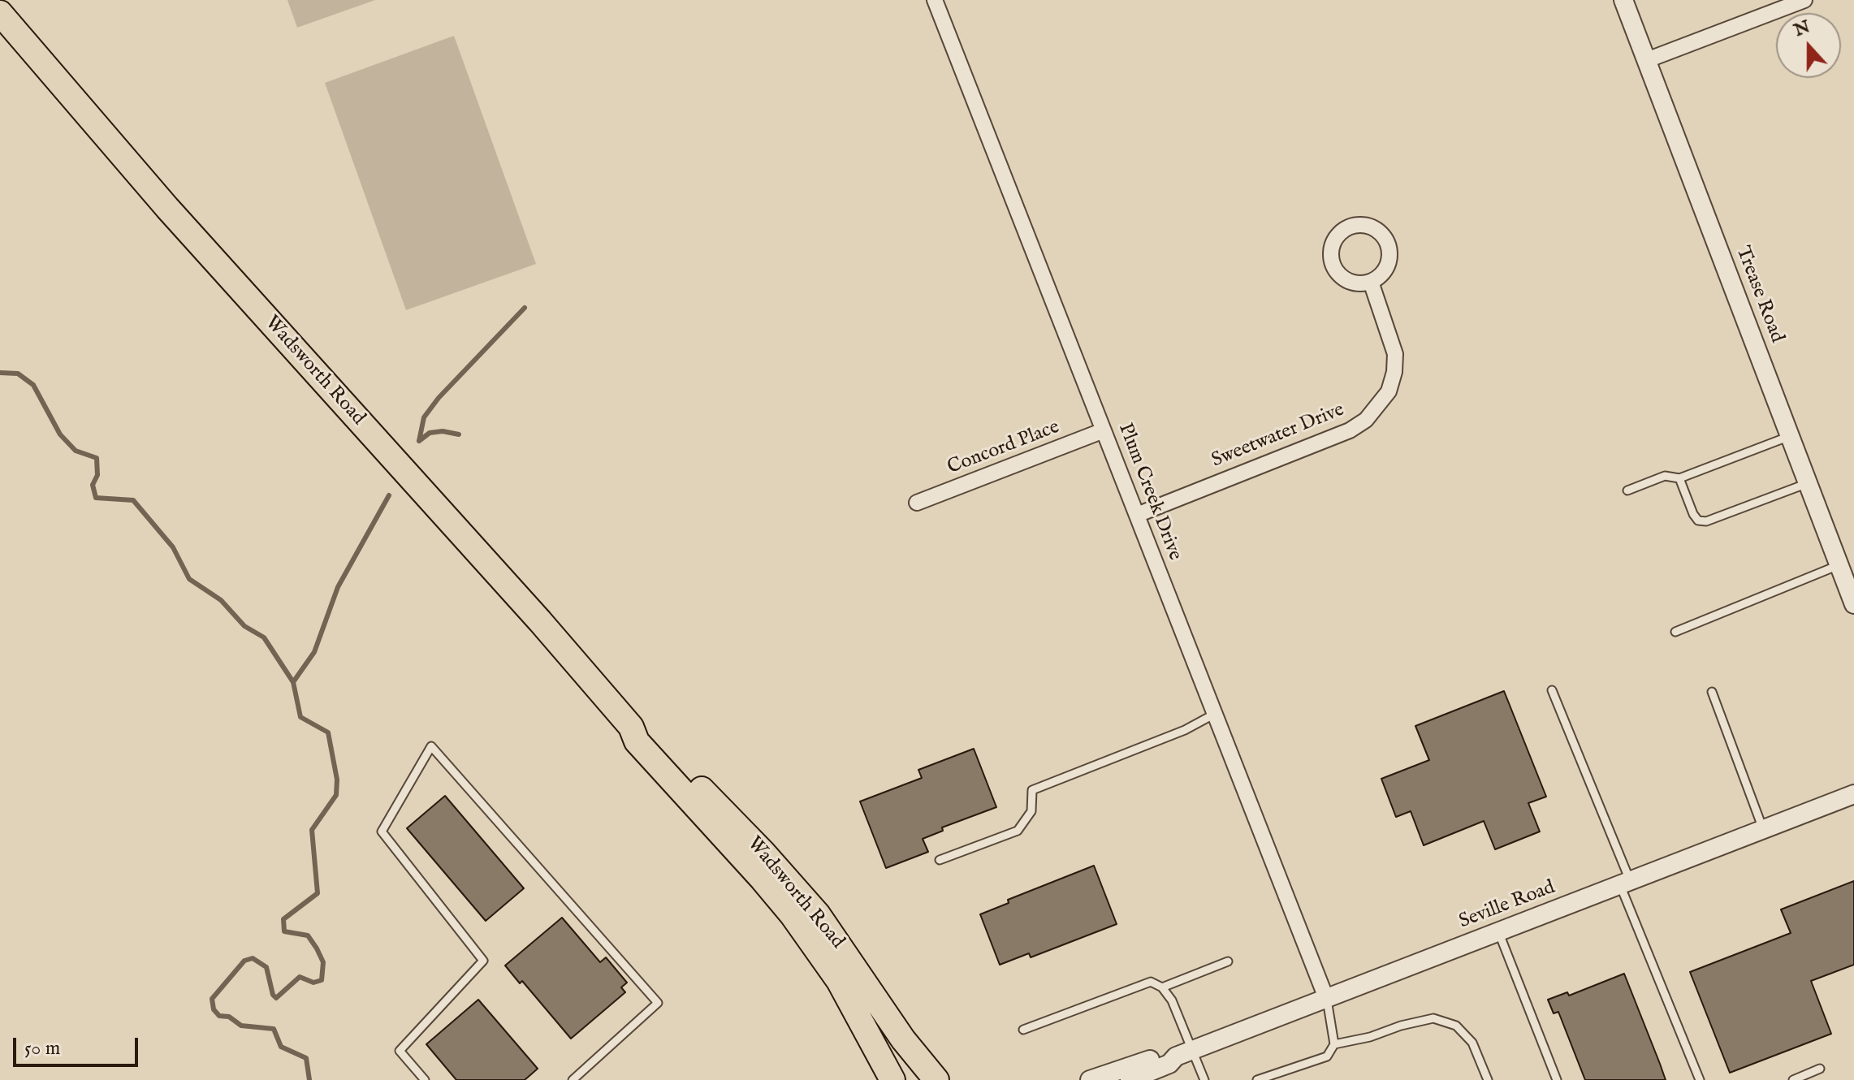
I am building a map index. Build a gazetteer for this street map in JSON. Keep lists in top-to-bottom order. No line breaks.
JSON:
{"streets":{"highway":["Wadsworth Road"],"street":["Trease Road","Sweetwater Drive","Concord Place","Plum Creek Drive","Seville Road"]},"crossings":[["Sweetwater Drive","Plum Creek Drive"],["Concord Place","Plum Creek Drive"],["Plum Creek Drive","Seville Road"]],"scale_bar":"50 m","north":"top"}
